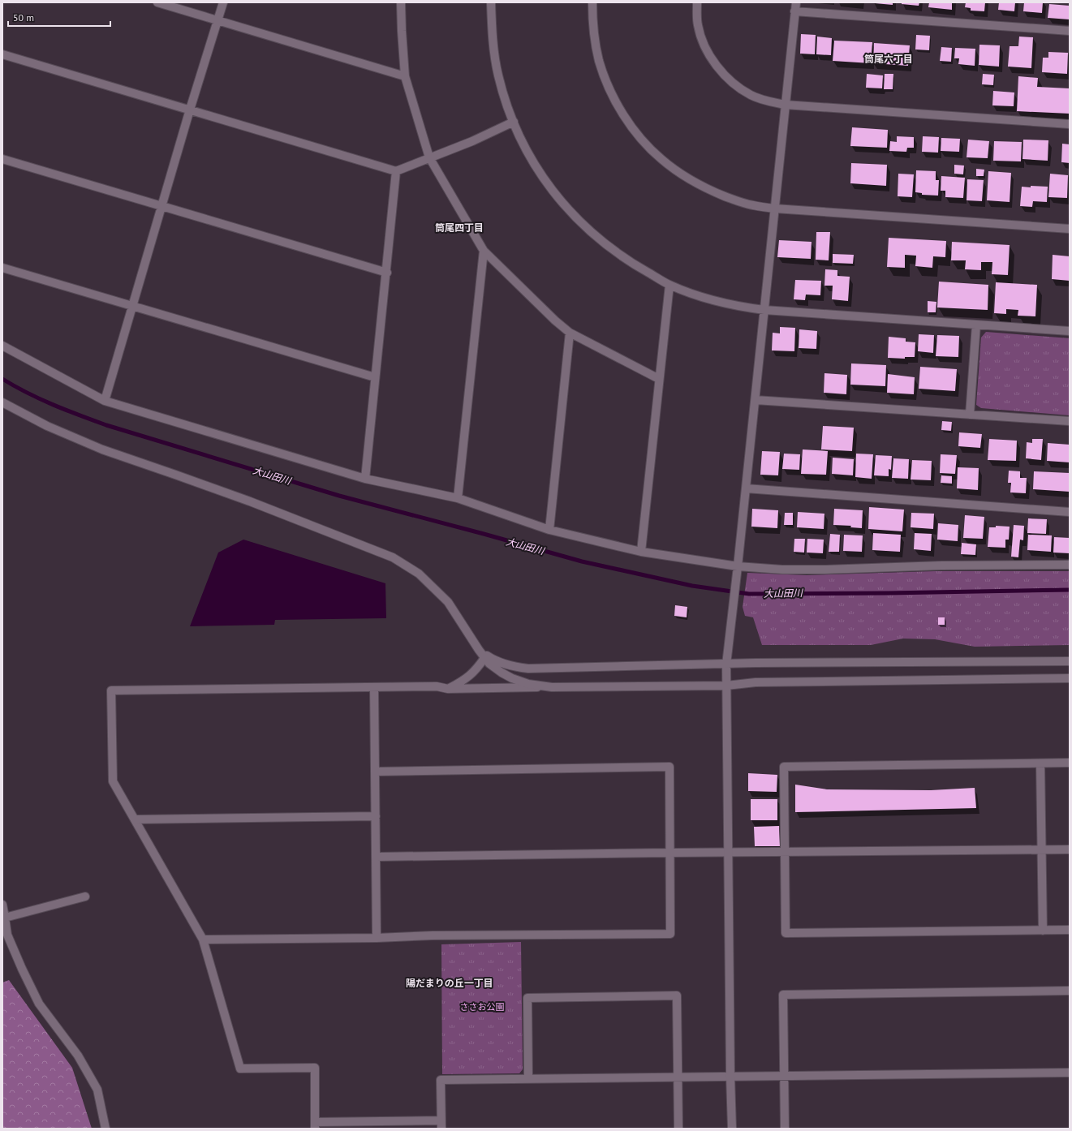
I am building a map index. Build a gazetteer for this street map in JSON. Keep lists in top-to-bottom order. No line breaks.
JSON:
{"districts":["筒尾六丁目","筒尾四丁目","陽だまりの丘一丁目"],"water":["大山田川"],"parks":["ささお公園"],"scale_bar":"50 m"}
